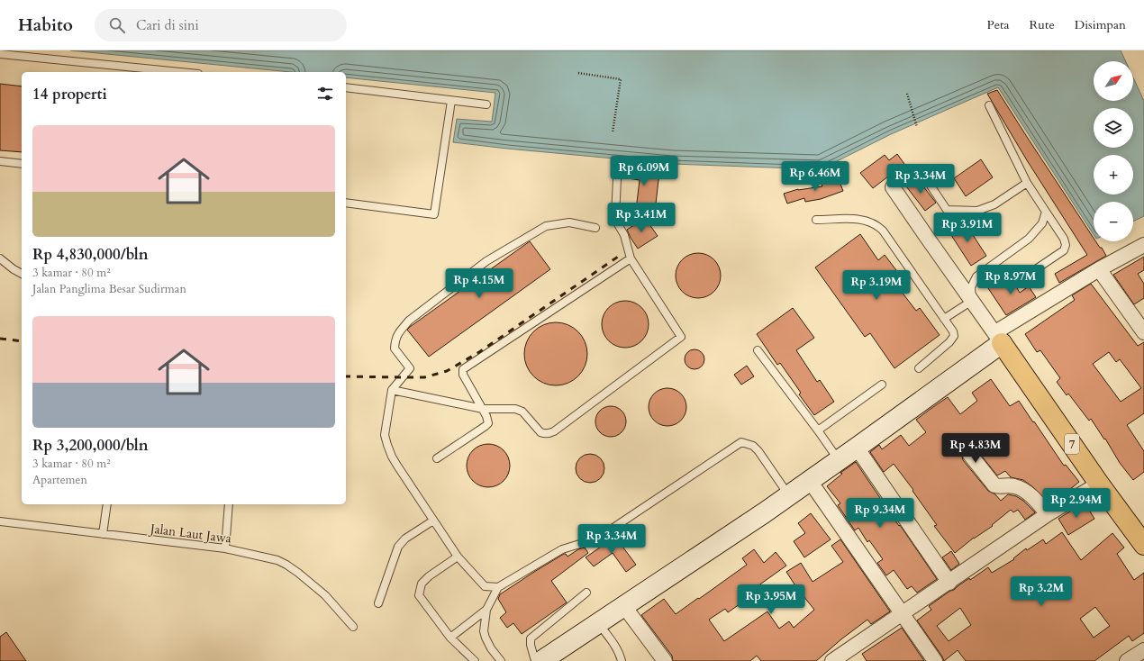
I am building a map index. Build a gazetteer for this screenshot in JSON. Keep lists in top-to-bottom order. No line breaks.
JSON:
{"streets":{"highway":["7"],"lane":["Jalan Laut Jawa"]},"north":"top right","page":{"header":"Habito","search":"Cari di sini","nav":["Peta","Rute","Disimpan"],"map_buttons":["+","−"],"heading":"14 properti","list":[{"name":"Rp 4,830,000/bln","note":"3 kamar · 80 m² · Jalan Panglima Besar Sudirman"},{"name":"Rp 3,200,000/bln","note":"3 kamar · 80 m² · Apartemen"}],"price":["Rp 6.09M","Rp 6.46M","Rp 3.34M","Rp 3.41M","Rp 3.91M","Rp 8.97M","Rp 4.15M","Rp 3.19M","Rp 4.83M","Rp 2.94M","Rp 9.34M","Rp 3.34M","Rp 3.2M","Rp 3.95M"]}}
